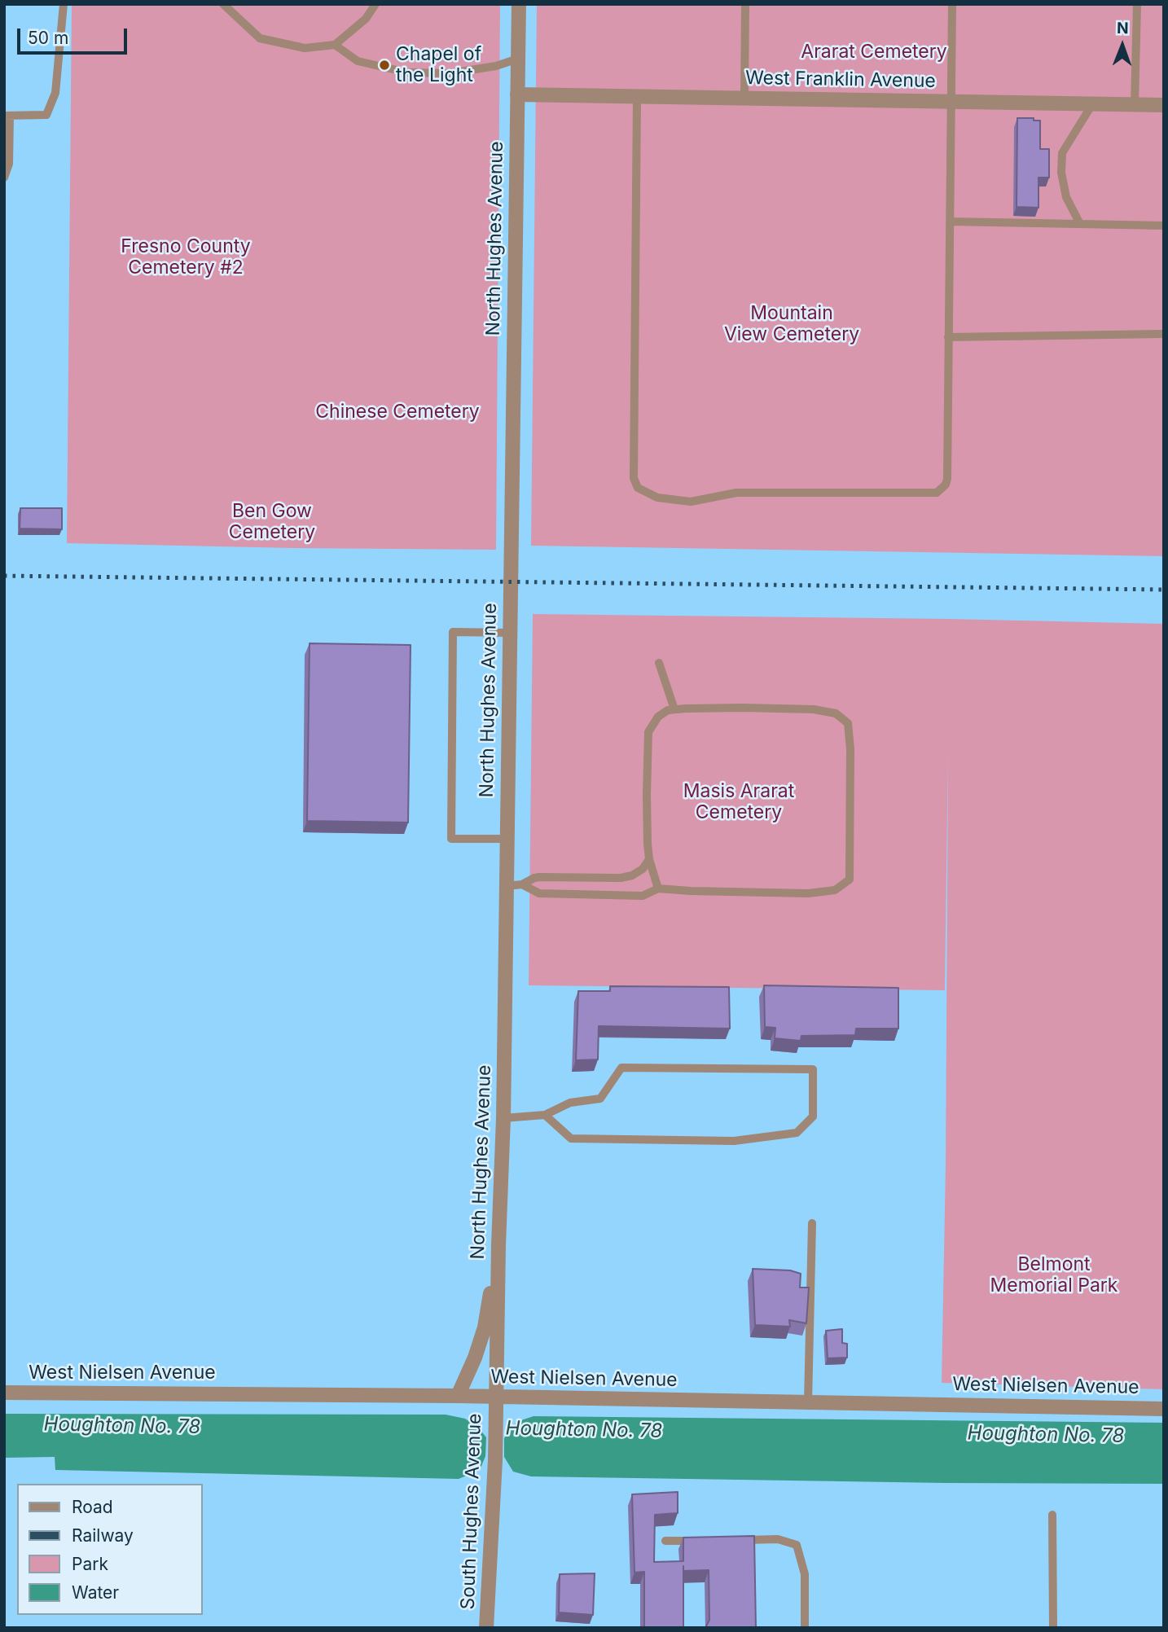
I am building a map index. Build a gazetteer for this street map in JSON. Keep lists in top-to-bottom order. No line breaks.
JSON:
{"streets":{"street":["West Franklin Avenue","North Hughes Avenue","West Nielsen Avenue","South Hughes Avenue"]},"crossings":[["West Franklin Avenue","North Hughes Avenue"],["North Hughes Avenue","West Nielsen Avenue"],["North Hughes Avenue","South Hughes Avenue"],["West Nielsen Avenue","South Hughes Avenue"]],"water":["Houghton No. 78"],"parks":["Ararat Cemetery","Fresno County Cemetery #2","Mountain View Cemetery","Chinese Cemetery","Ben Gow Cemetery","Masis Ararat Cemetery","Belmont Memorial Park"],"places":["Chapel of the Light"],"legend":["Road","Railway","Park","Water"],"scale_bar":"50 m","north":"top"}
